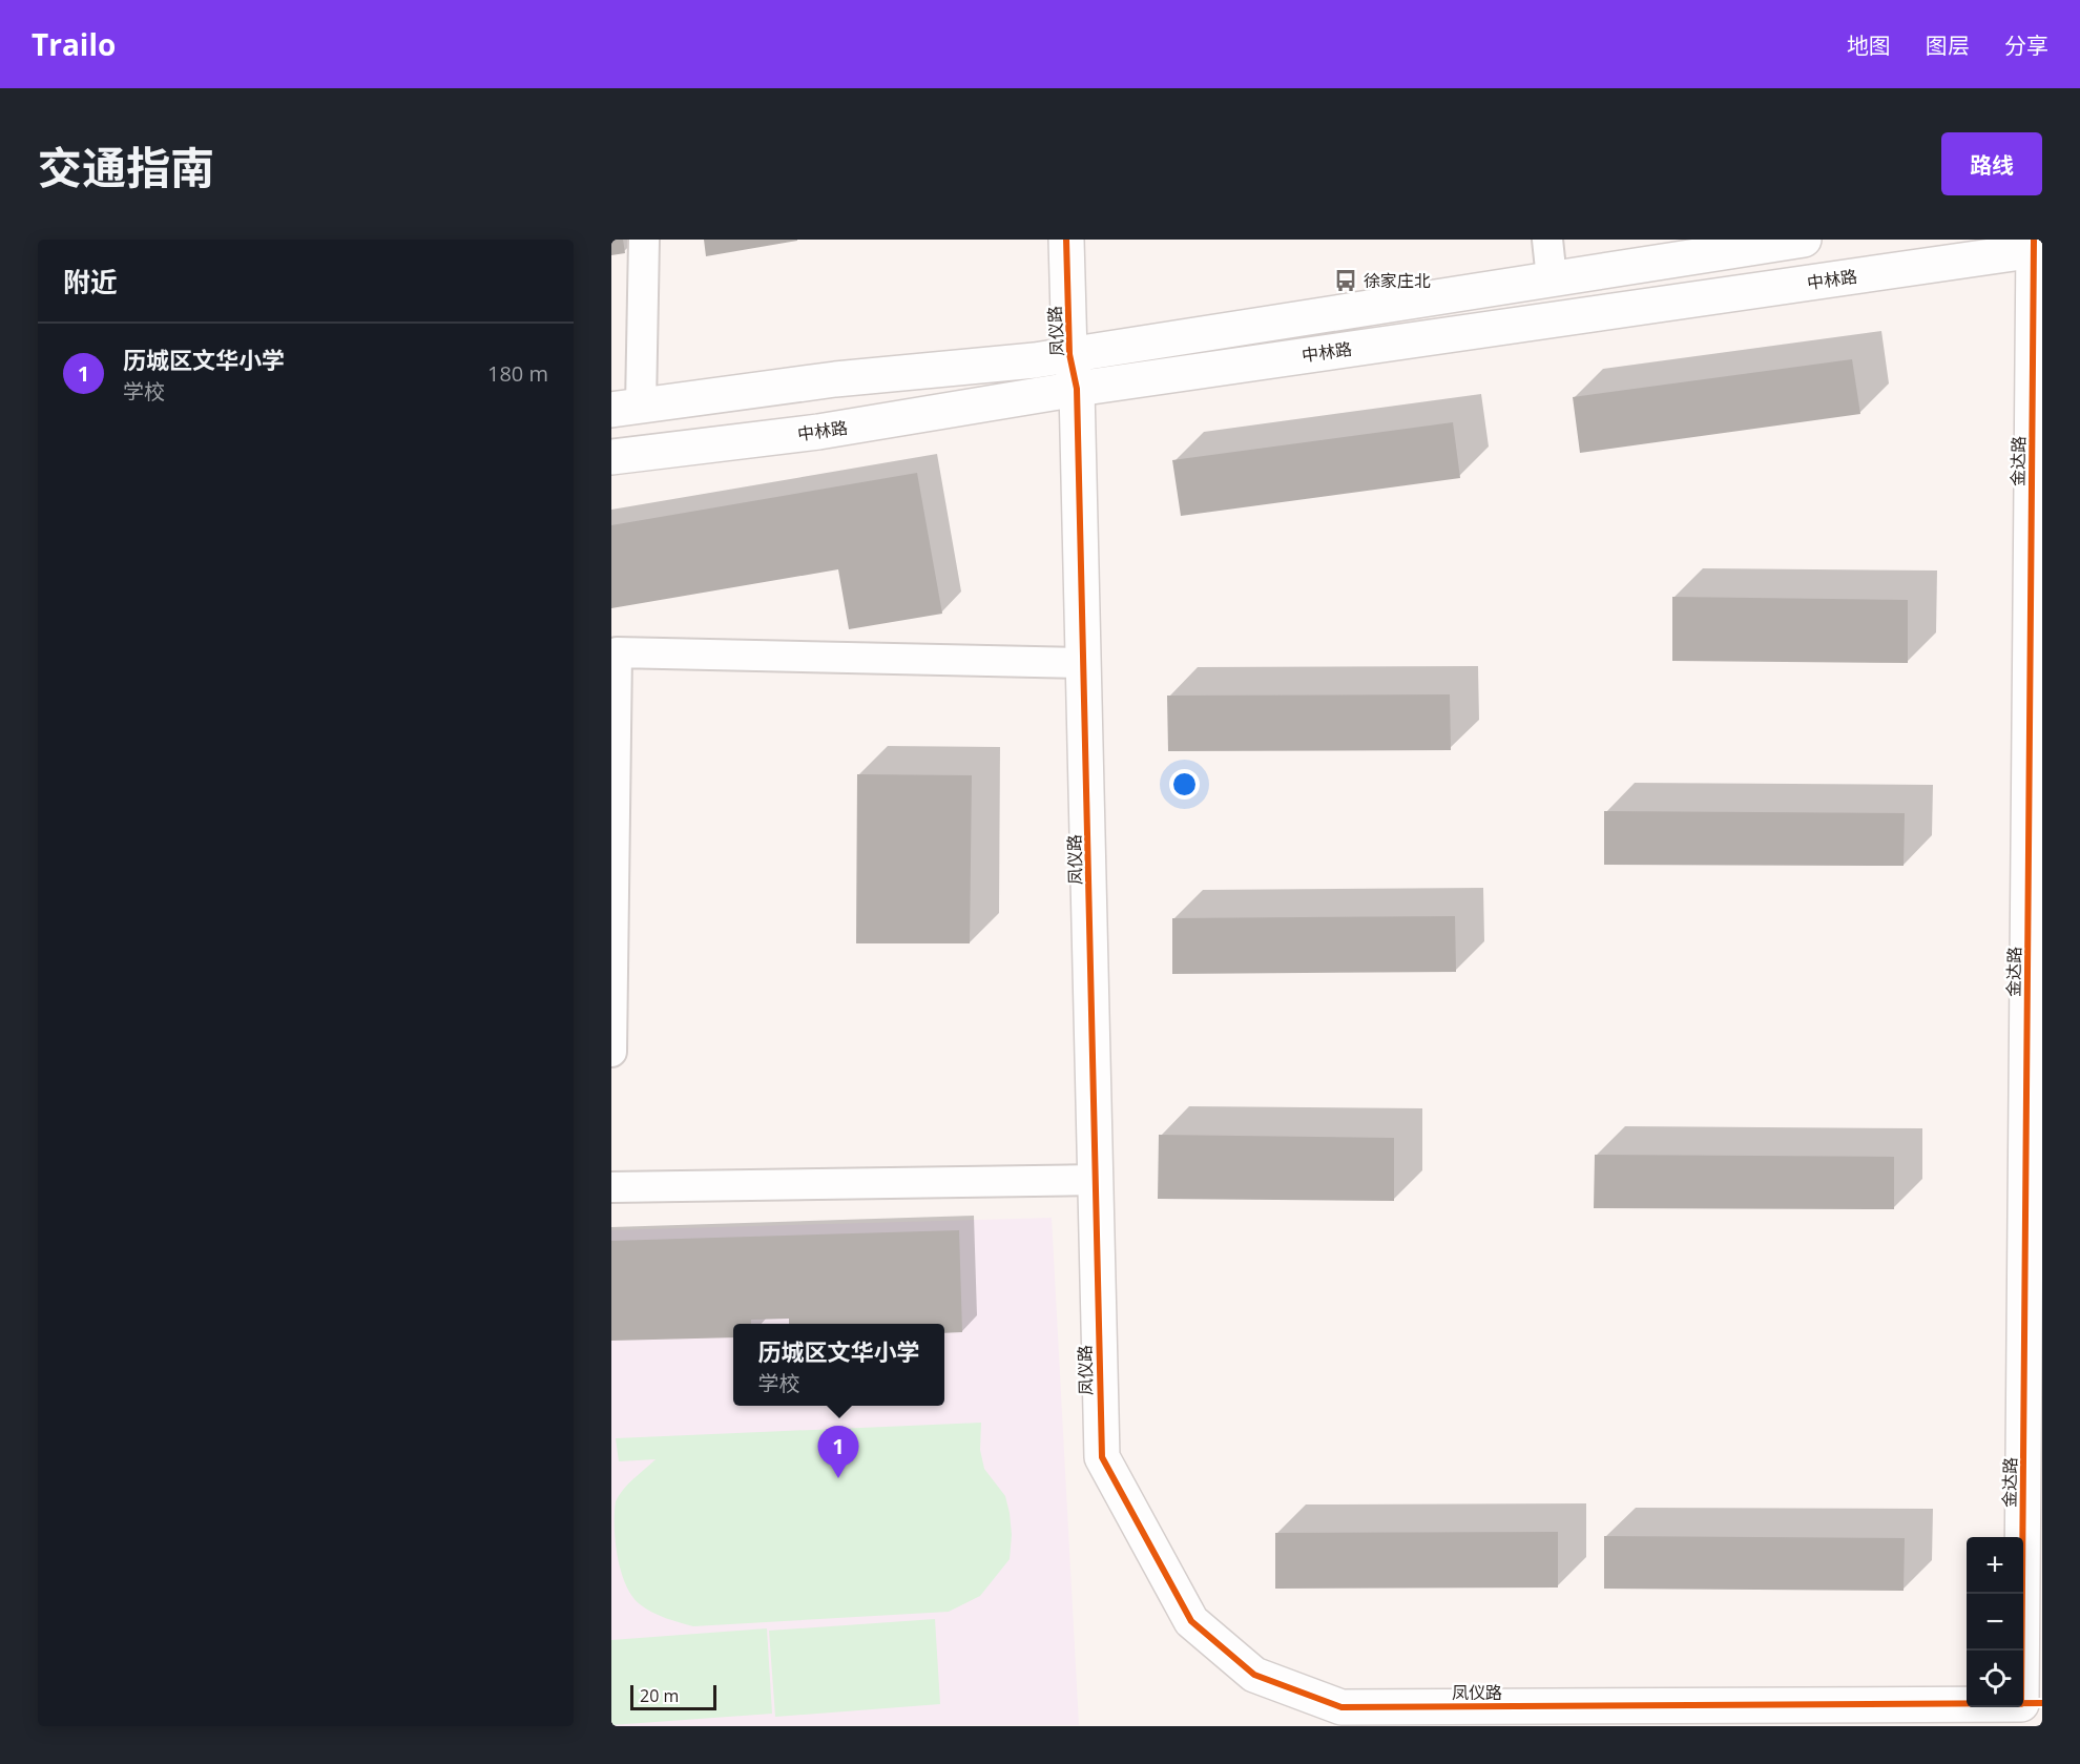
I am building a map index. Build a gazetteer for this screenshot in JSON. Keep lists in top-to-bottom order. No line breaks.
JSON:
{"streets":{"street":["中林路","凤仪路","金达路"]},"crossings":[["中林路","凤仪路"],["中林路","金达路"],["凤仪路","金达路"]],"places":{"bus stop":["徐家庄北"]},"scale_bar":"20 m","page":{"header":"Trailo","nav":["地图","图层","分享"],"title":"交通指南","buttons":"路线","heading":"附近","list":[{"mark":"1","name":"历城区文华小学","note":"学校","value":"180 m"}],"popup":["历城区文华小学","学校"],"pins":"1","map_buttons":["+","−"],"scale":"20 m"}}
